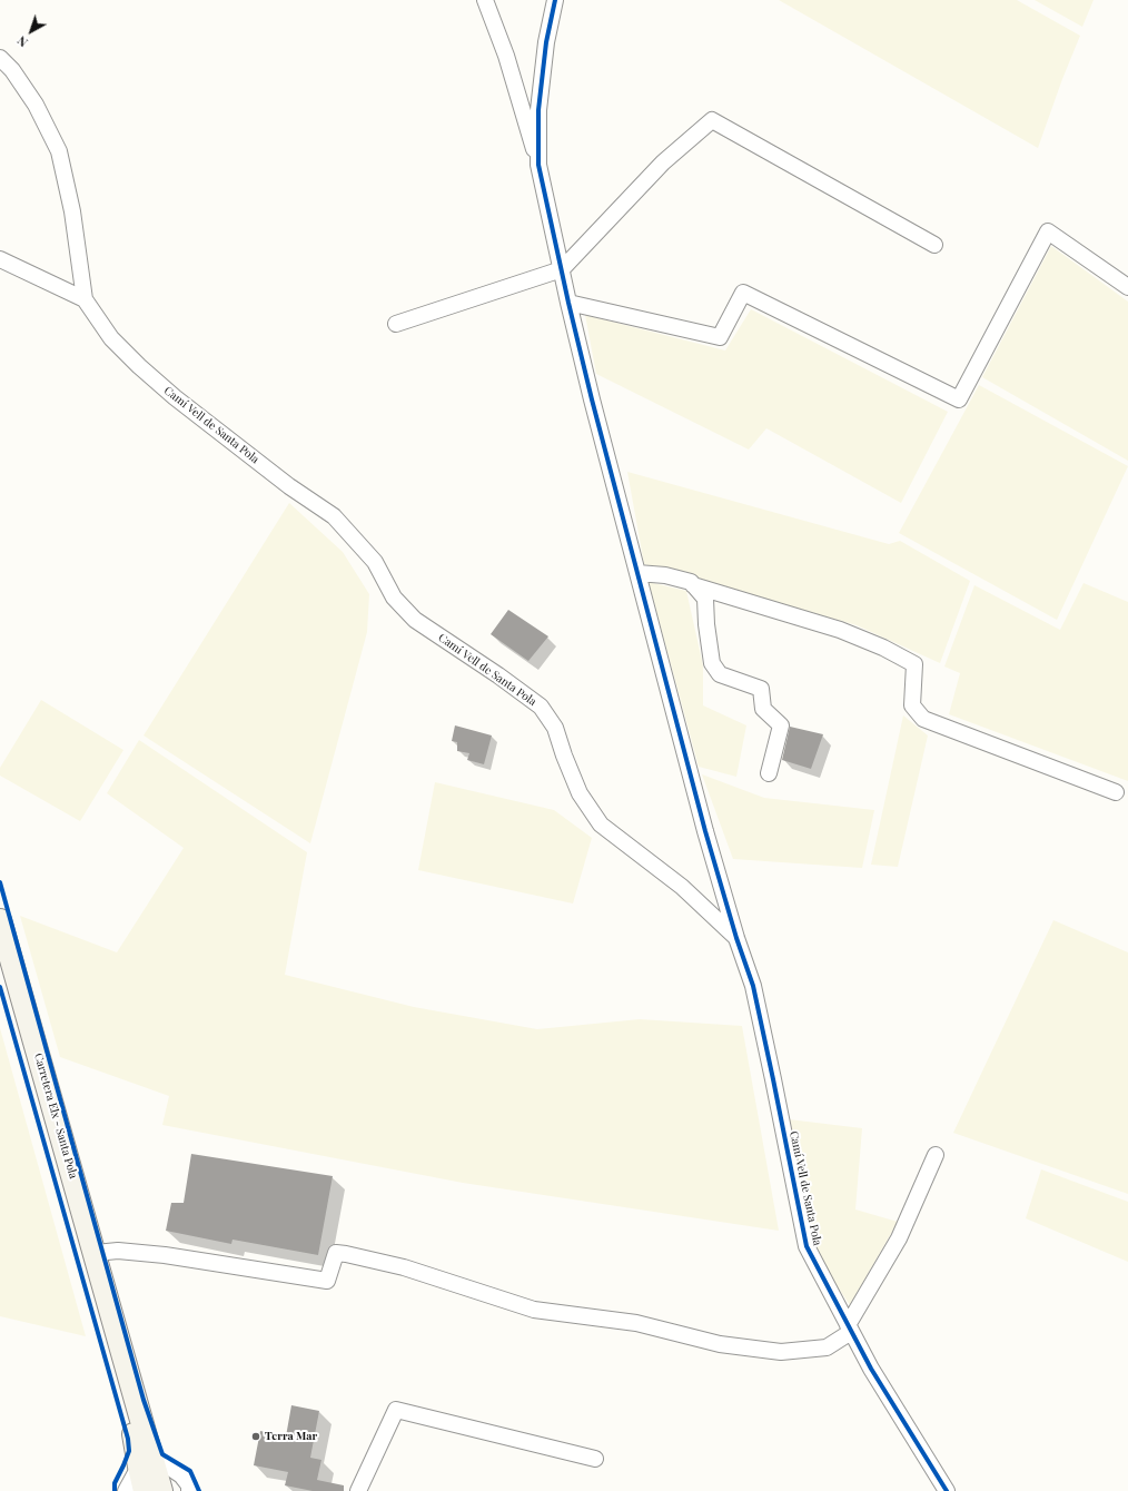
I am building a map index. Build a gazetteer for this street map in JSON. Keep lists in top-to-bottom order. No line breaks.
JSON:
{"streets":{"main road":["Carretera Elx - Santa Pola"],"street":["Camí Vell de Santa Pola"]},"places":["Terra Mar"],"north":"bottom left"}
